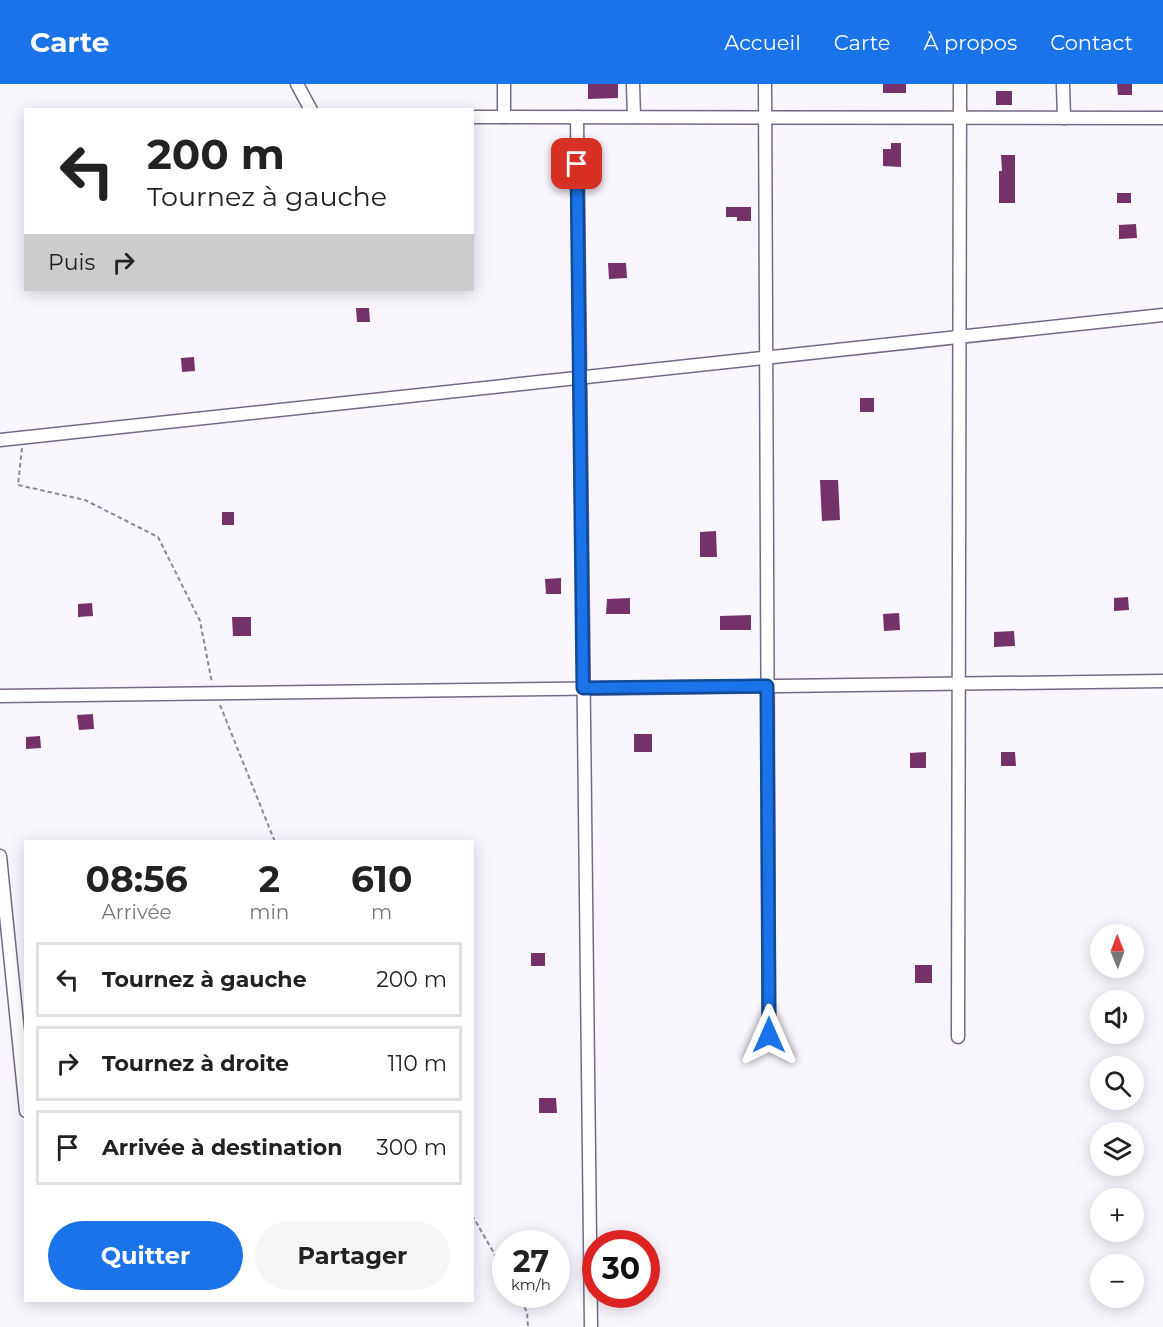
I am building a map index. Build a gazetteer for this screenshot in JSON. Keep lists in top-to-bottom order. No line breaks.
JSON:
{"north":"top","page":{"header":"Carte","nav":["Accueil","Carte","À propos","Contact"],"turn":["200 m","Tournez à gauche"],"then":"Puis","eta":["08:56","Arrivée","2","min","610","m"],"map_buttons":["+","−"],"list":[{"name":"Tournez à gauche","value":"200 m"},{"name":"Tournez à droite","value":"110 m"},{"name":"Arrivée à destination","value":"300 m"}],"buttons":["Quitter","Partager"],"speed":"27 km/h","limit":"30"}}
